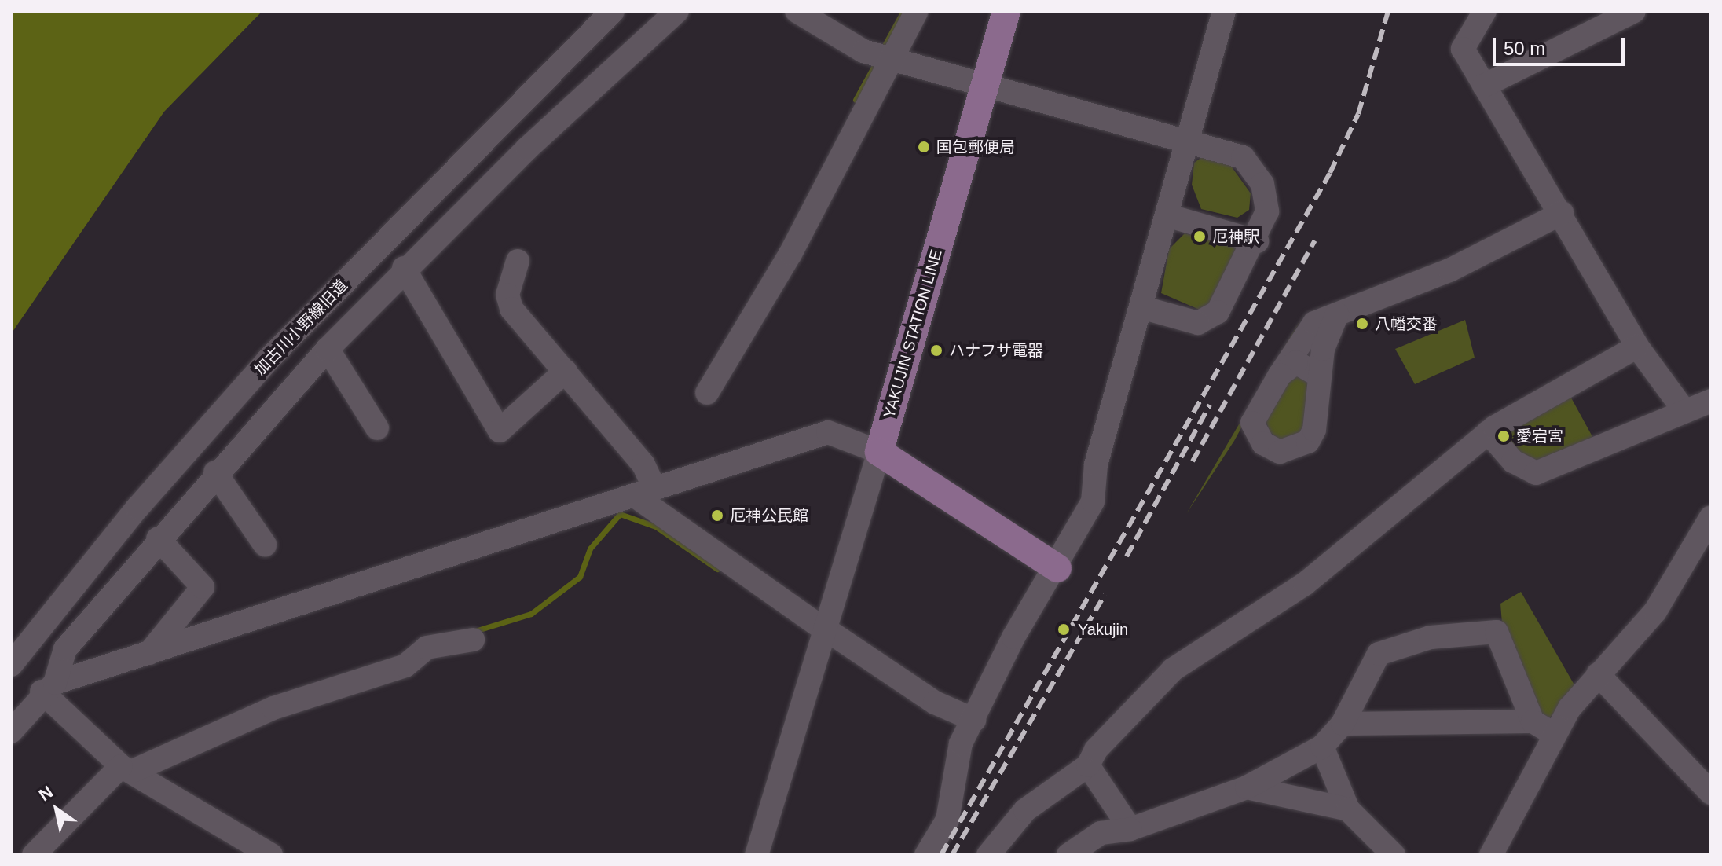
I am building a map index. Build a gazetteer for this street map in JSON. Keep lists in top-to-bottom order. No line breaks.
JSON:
{"streets":{"main road":["YAKUJIN STATION LINE"],"street":["加古川小野線旧道"]},"places":["国包郵便局","厄神駅","八幡交番","ハナフサ電器","愛宕宮","厄神公民館","Yakujin"],"scale_bar":"50 m","north":"top left"}
